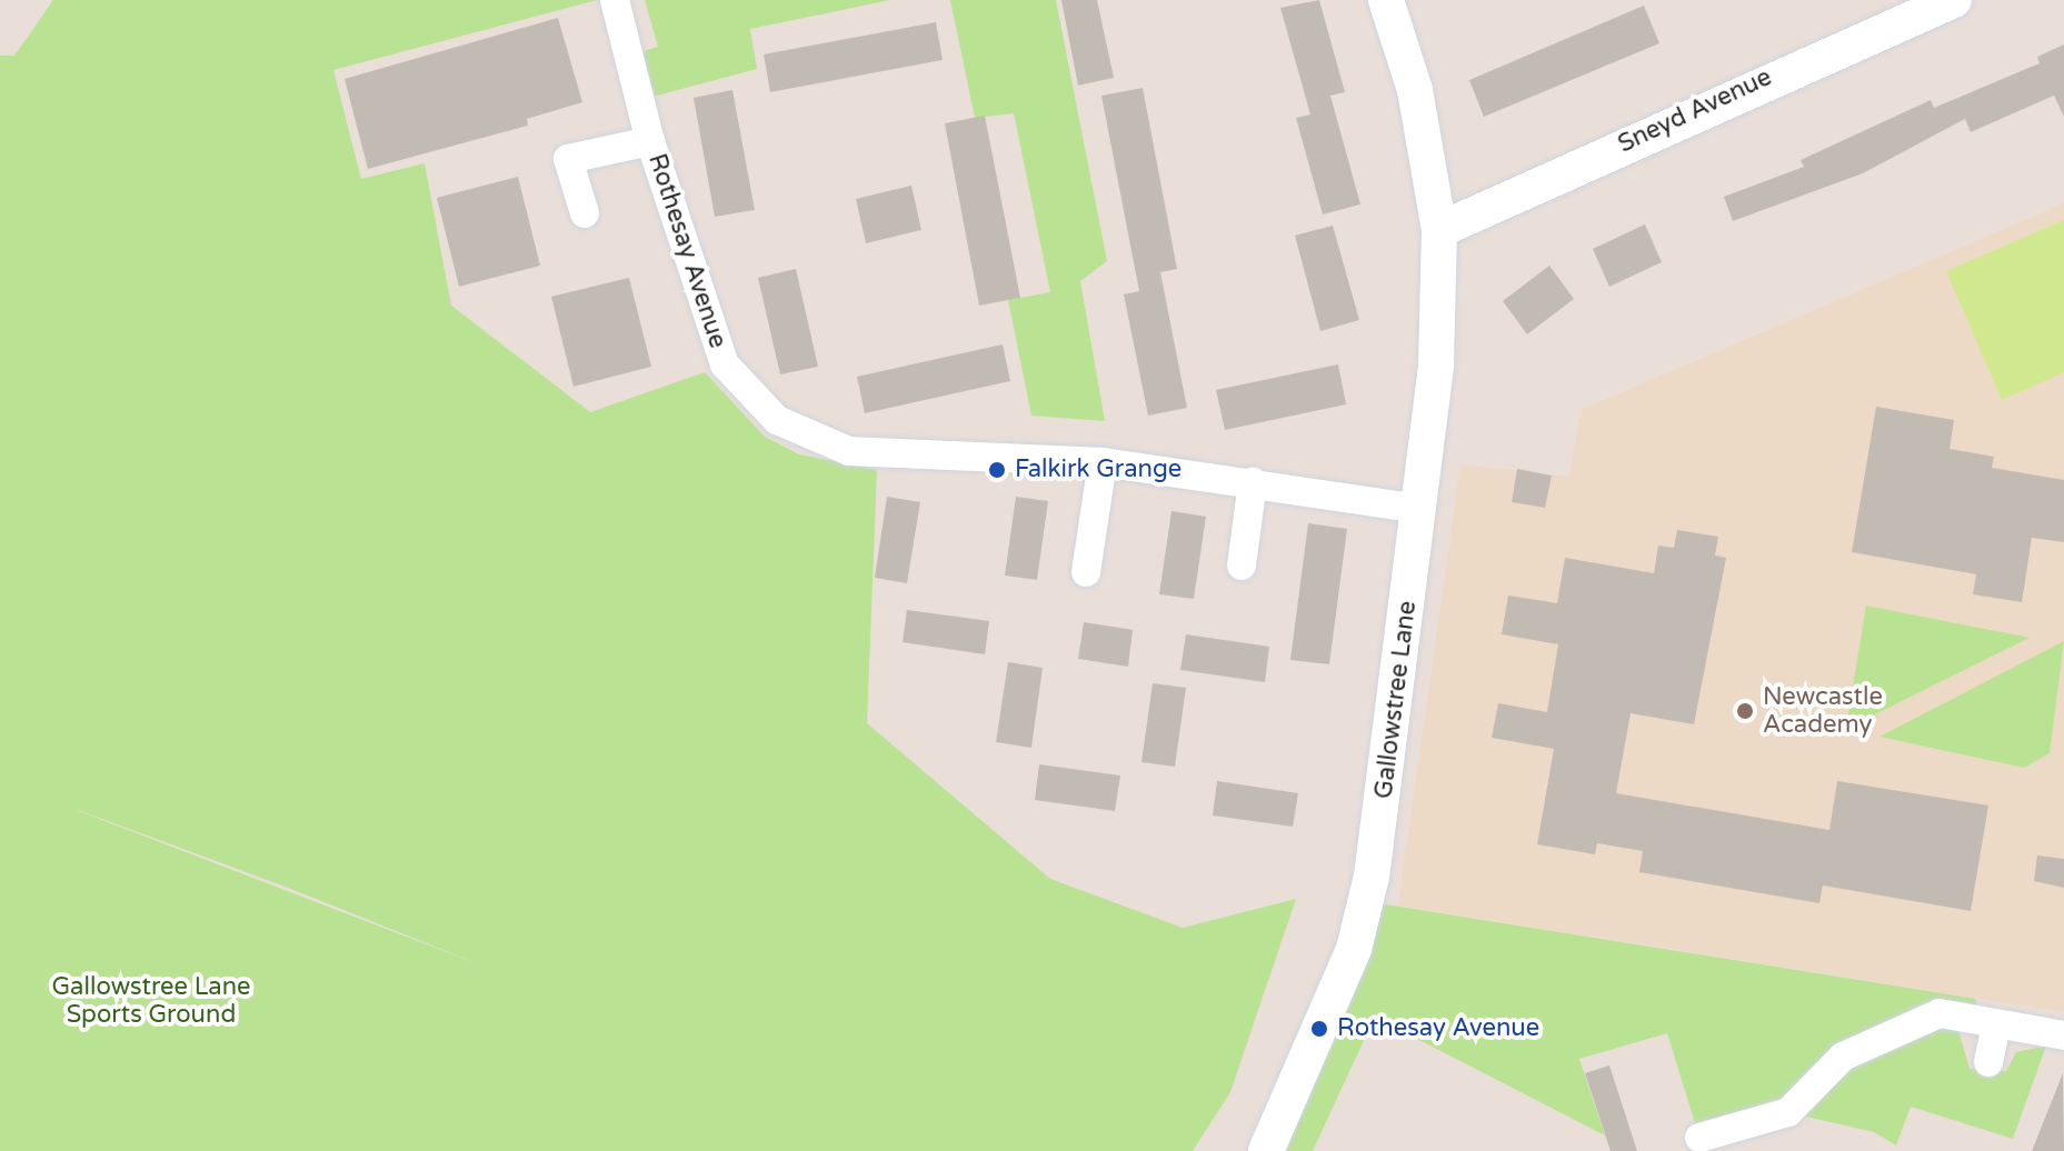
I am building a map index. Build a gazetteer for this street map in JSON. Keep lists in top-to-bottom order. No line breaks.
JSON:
{"streets":{"street":["Sneyd Avenue","Rothesay Avenue","Gallowstree Lane"]},"crossings":[["Sneyd Avenue","Gallowstree Lane"],["Rothesay Avenue","Gallowstree Lane"]],"parks":["Gallowstree Lane Sports Ground"],"places":["Falkirk Grange","Newcastle Academy","Rothesay Avenue"]}
